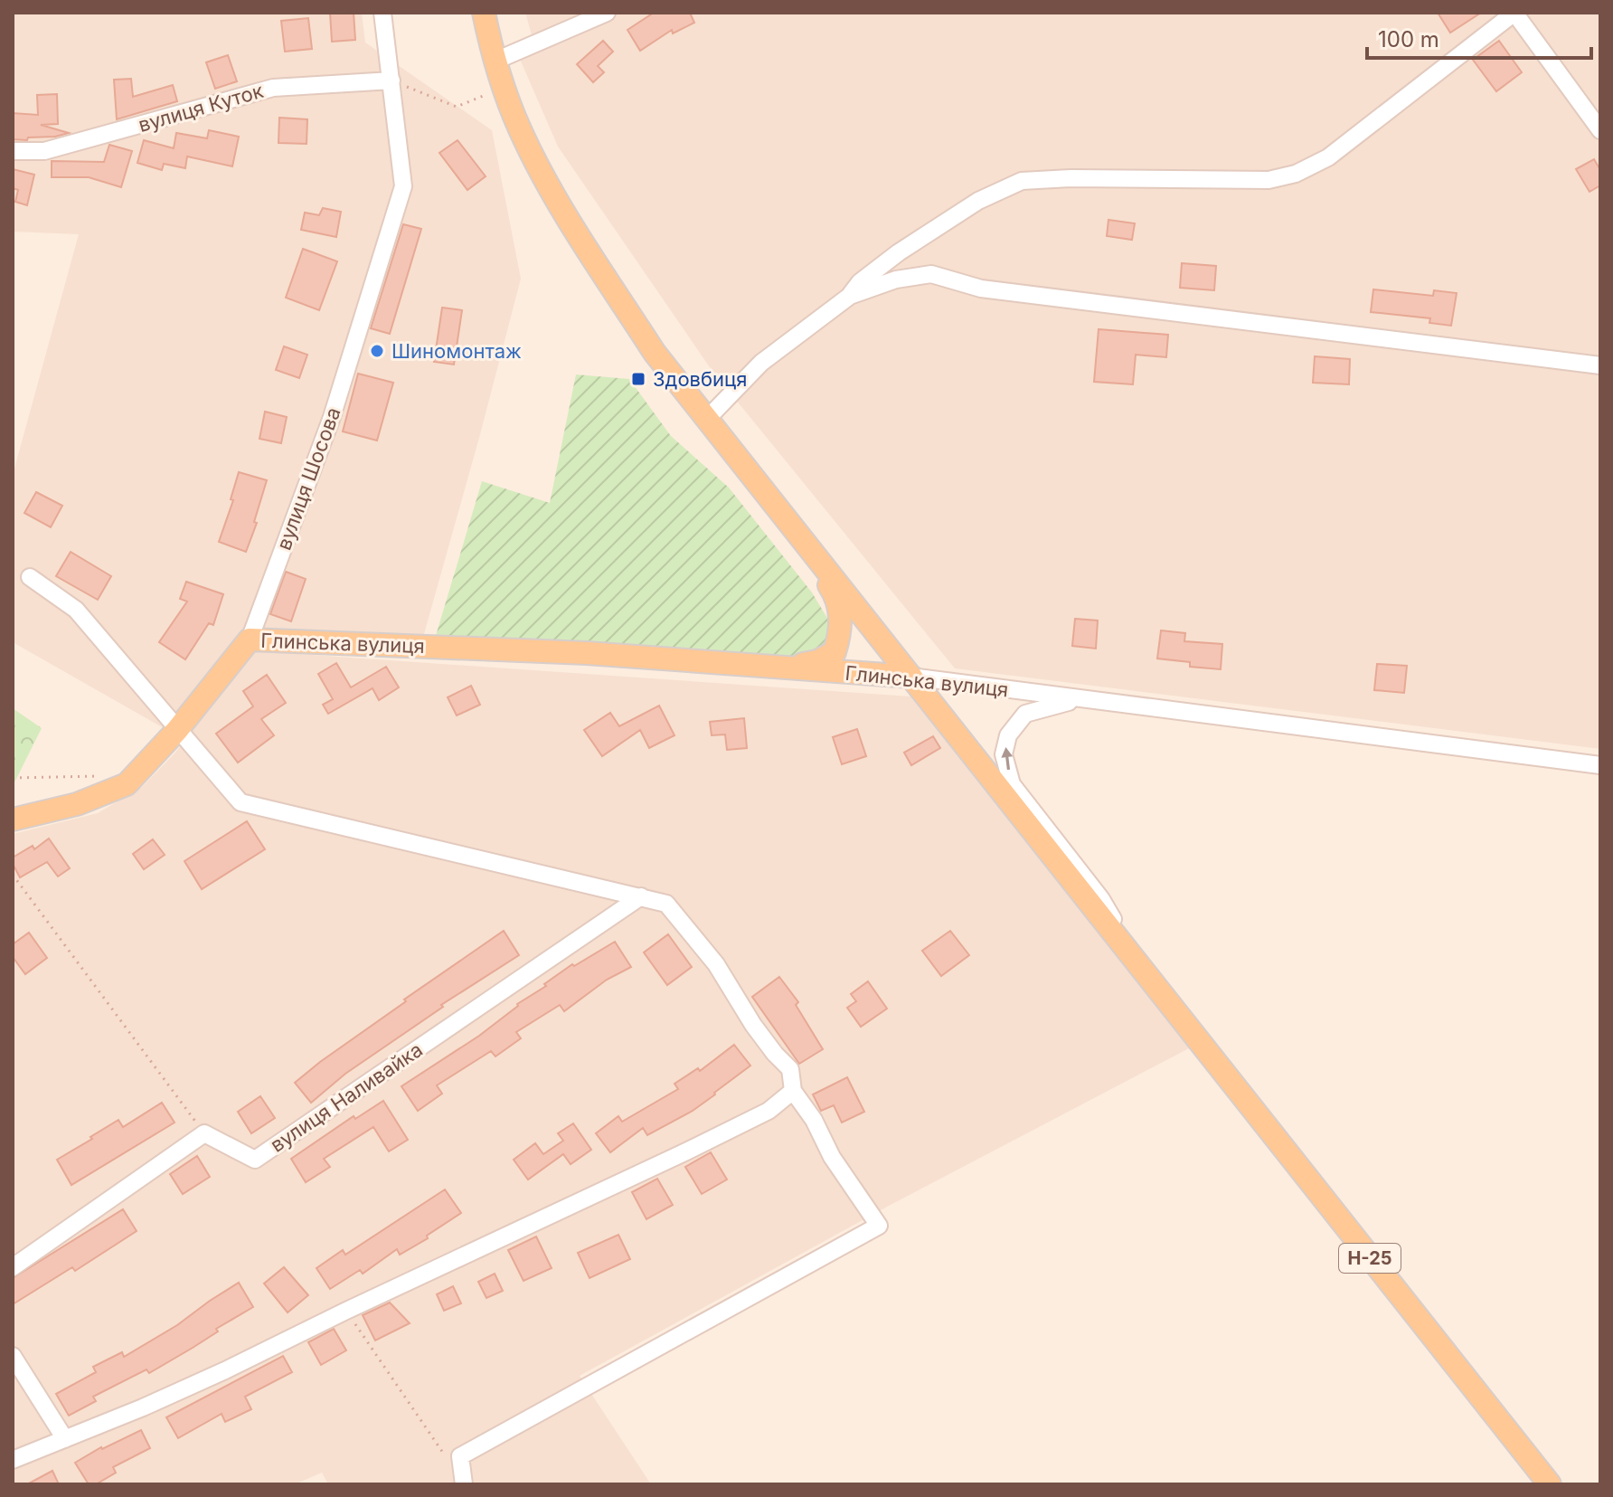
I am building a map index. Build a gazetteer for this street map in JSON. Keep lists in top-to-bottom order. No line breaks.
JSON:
{"streets":{"main road":["вулиця Шосова","Глинська вулиця","Н-25"],"street":["вулиця Куток","вулиця Наливайка"]},"crossings":[["вулиця Куток","вулиця Шосова"],["вулиця Шосова","Глинська вулиця"],["Глинська вулиця","Н-25"]],"places":{"other":["Шиномонтаж"],"transit":["Здовбиця"]},"scale_bar":"100 m"}
